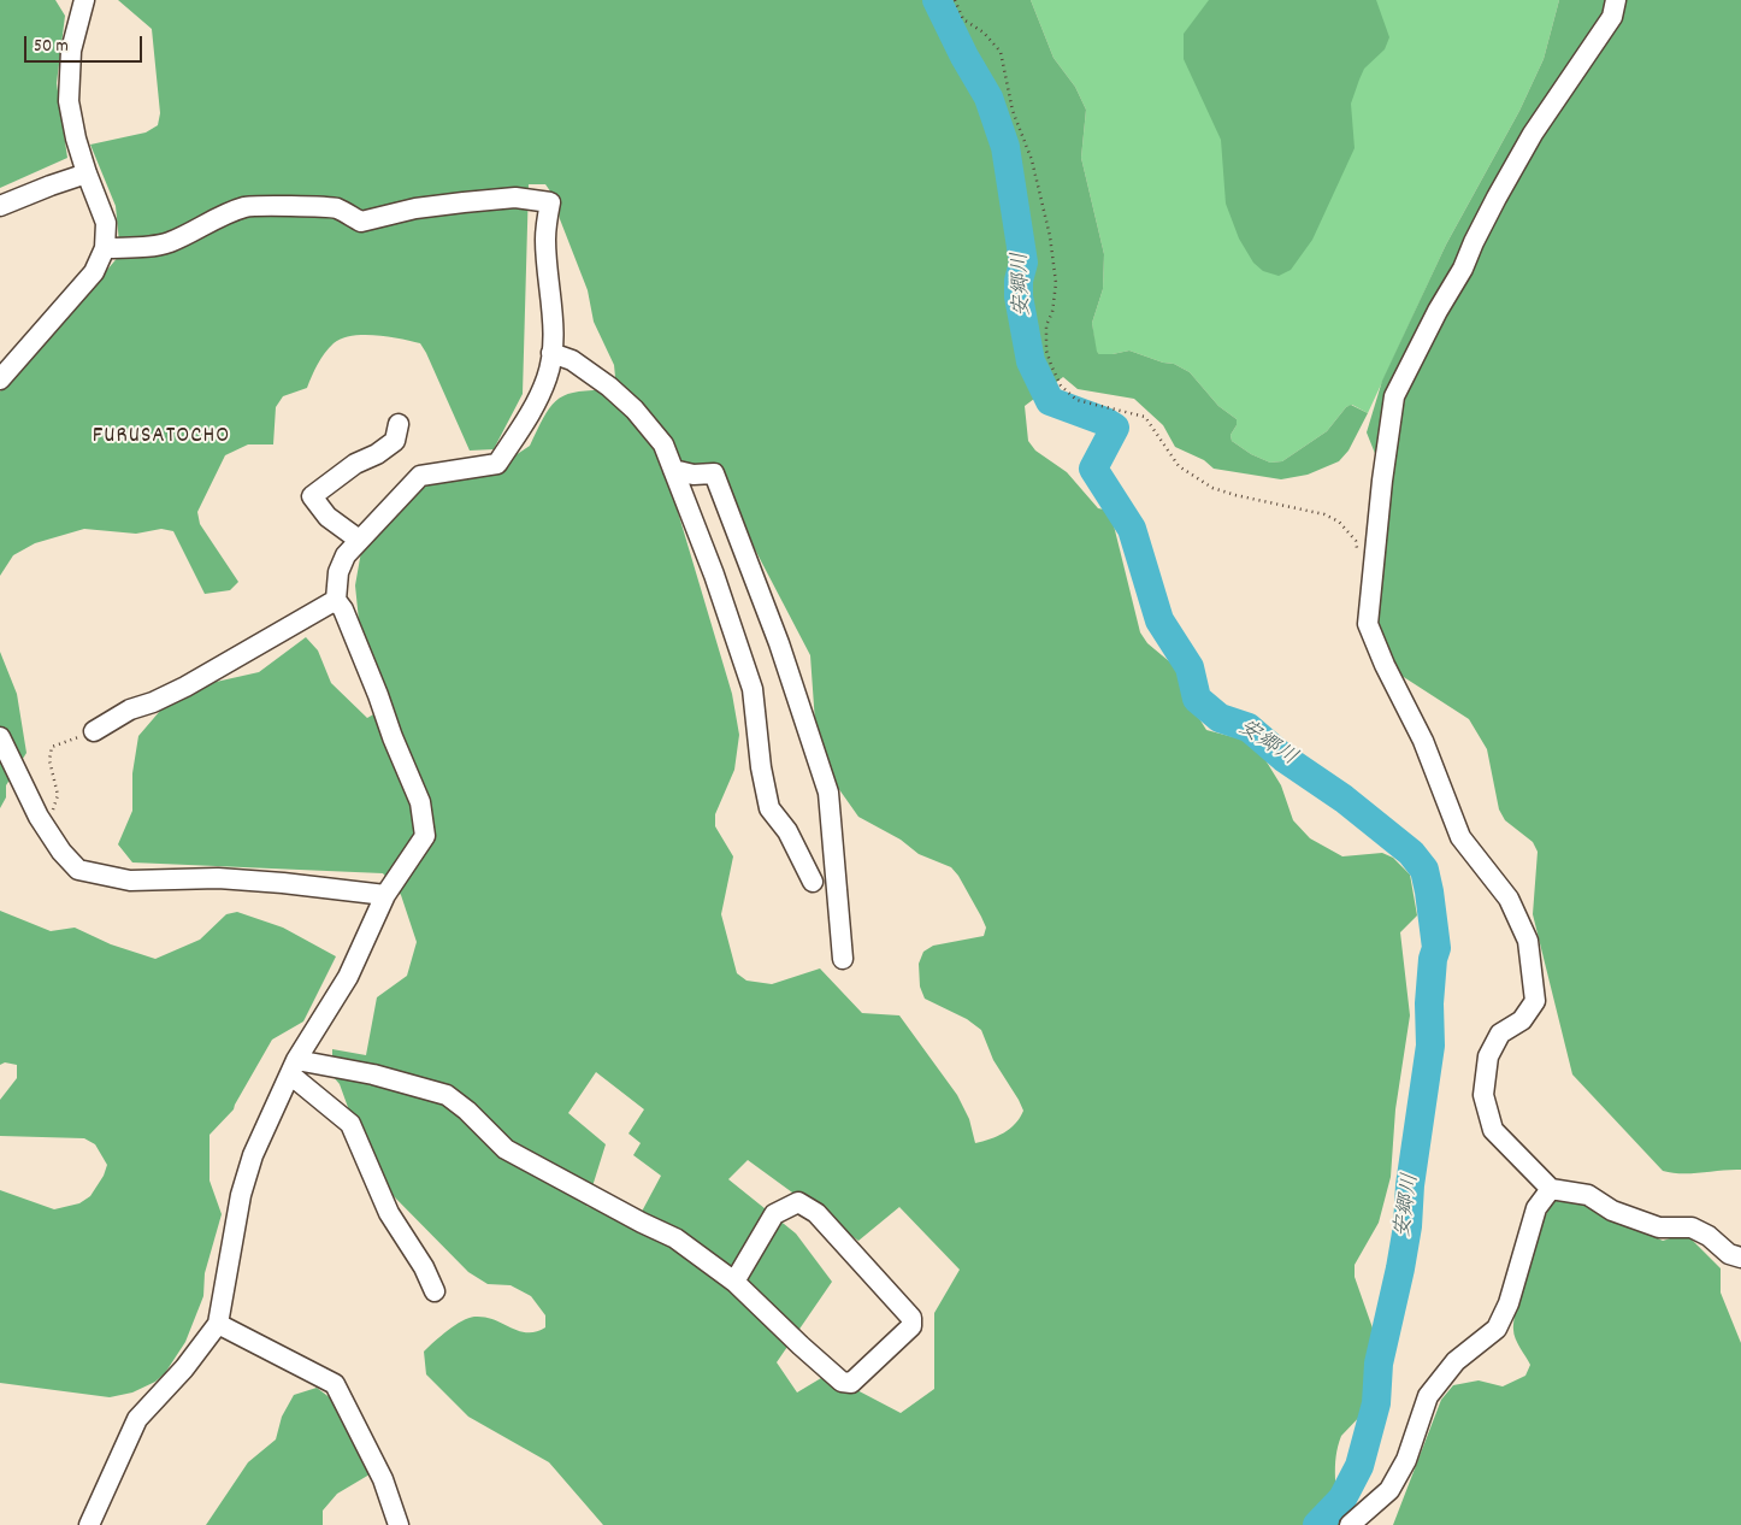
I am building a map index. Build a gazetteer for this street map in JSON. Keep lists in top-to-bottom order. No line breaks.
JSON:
{"districts":["FURUSATOCHO"],"water":["安郷川"],"scale_bar":"50 m"}
